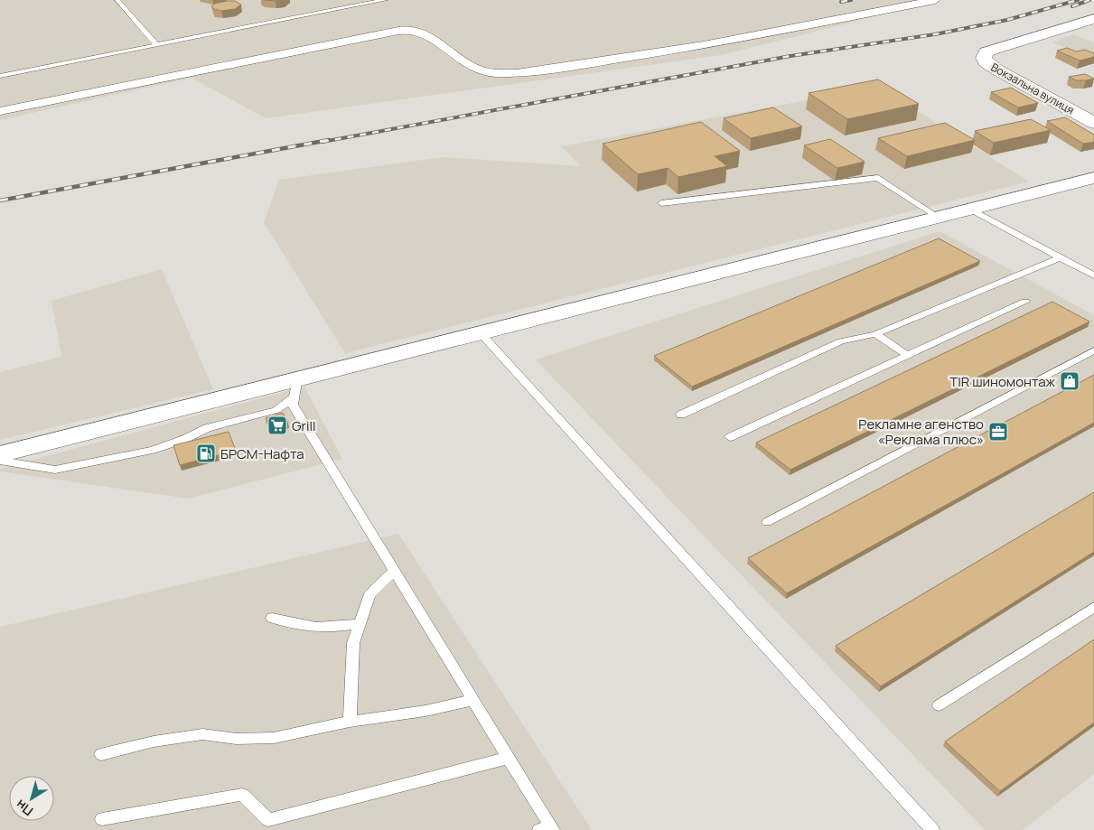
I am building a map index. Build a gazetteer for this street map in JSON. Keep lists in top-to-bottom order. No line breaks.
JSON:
{"streets":{"main road":["Вокзальна вулиця"]},"places":{"shop":["TIR шиномонтаж"],"supermarket":["Grill"],"office":["Рекламне агенство «Реклама плюс»"],"fuel station":["БРСМ-Нафта"]},"north":"bottom left"}
